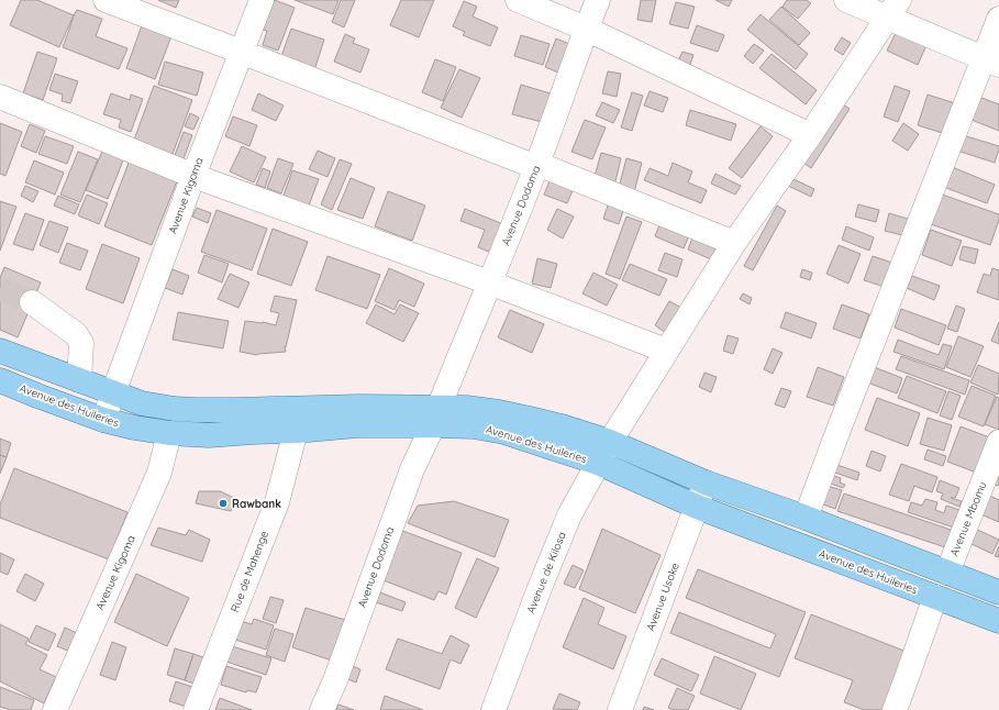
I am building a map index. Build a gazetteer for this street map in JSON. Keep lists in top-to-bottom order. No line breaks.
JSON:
{"streets":{"main road":["Avenue des Huileries"],"street":["Avenue Kigoma","Avenue Dodoma","Avenue Mbomu","Rue de Mahenge","Avenue de Kilosa","Avenue Usoke"]},"crossings":[["Avenue Kigoma","Avenue des Huileries"],["Avenue Dodoma","Avenue des Huileries"],["Avenue des Huileries","Avenue Mbomu"],["Avenue des Huileries","Rue de Mahenge"],["Avenue des Huileries","Avenue de Kilosa"],["Avenue des Huileries","Avenue Usoke"]],"places":["Rawbank"]}
